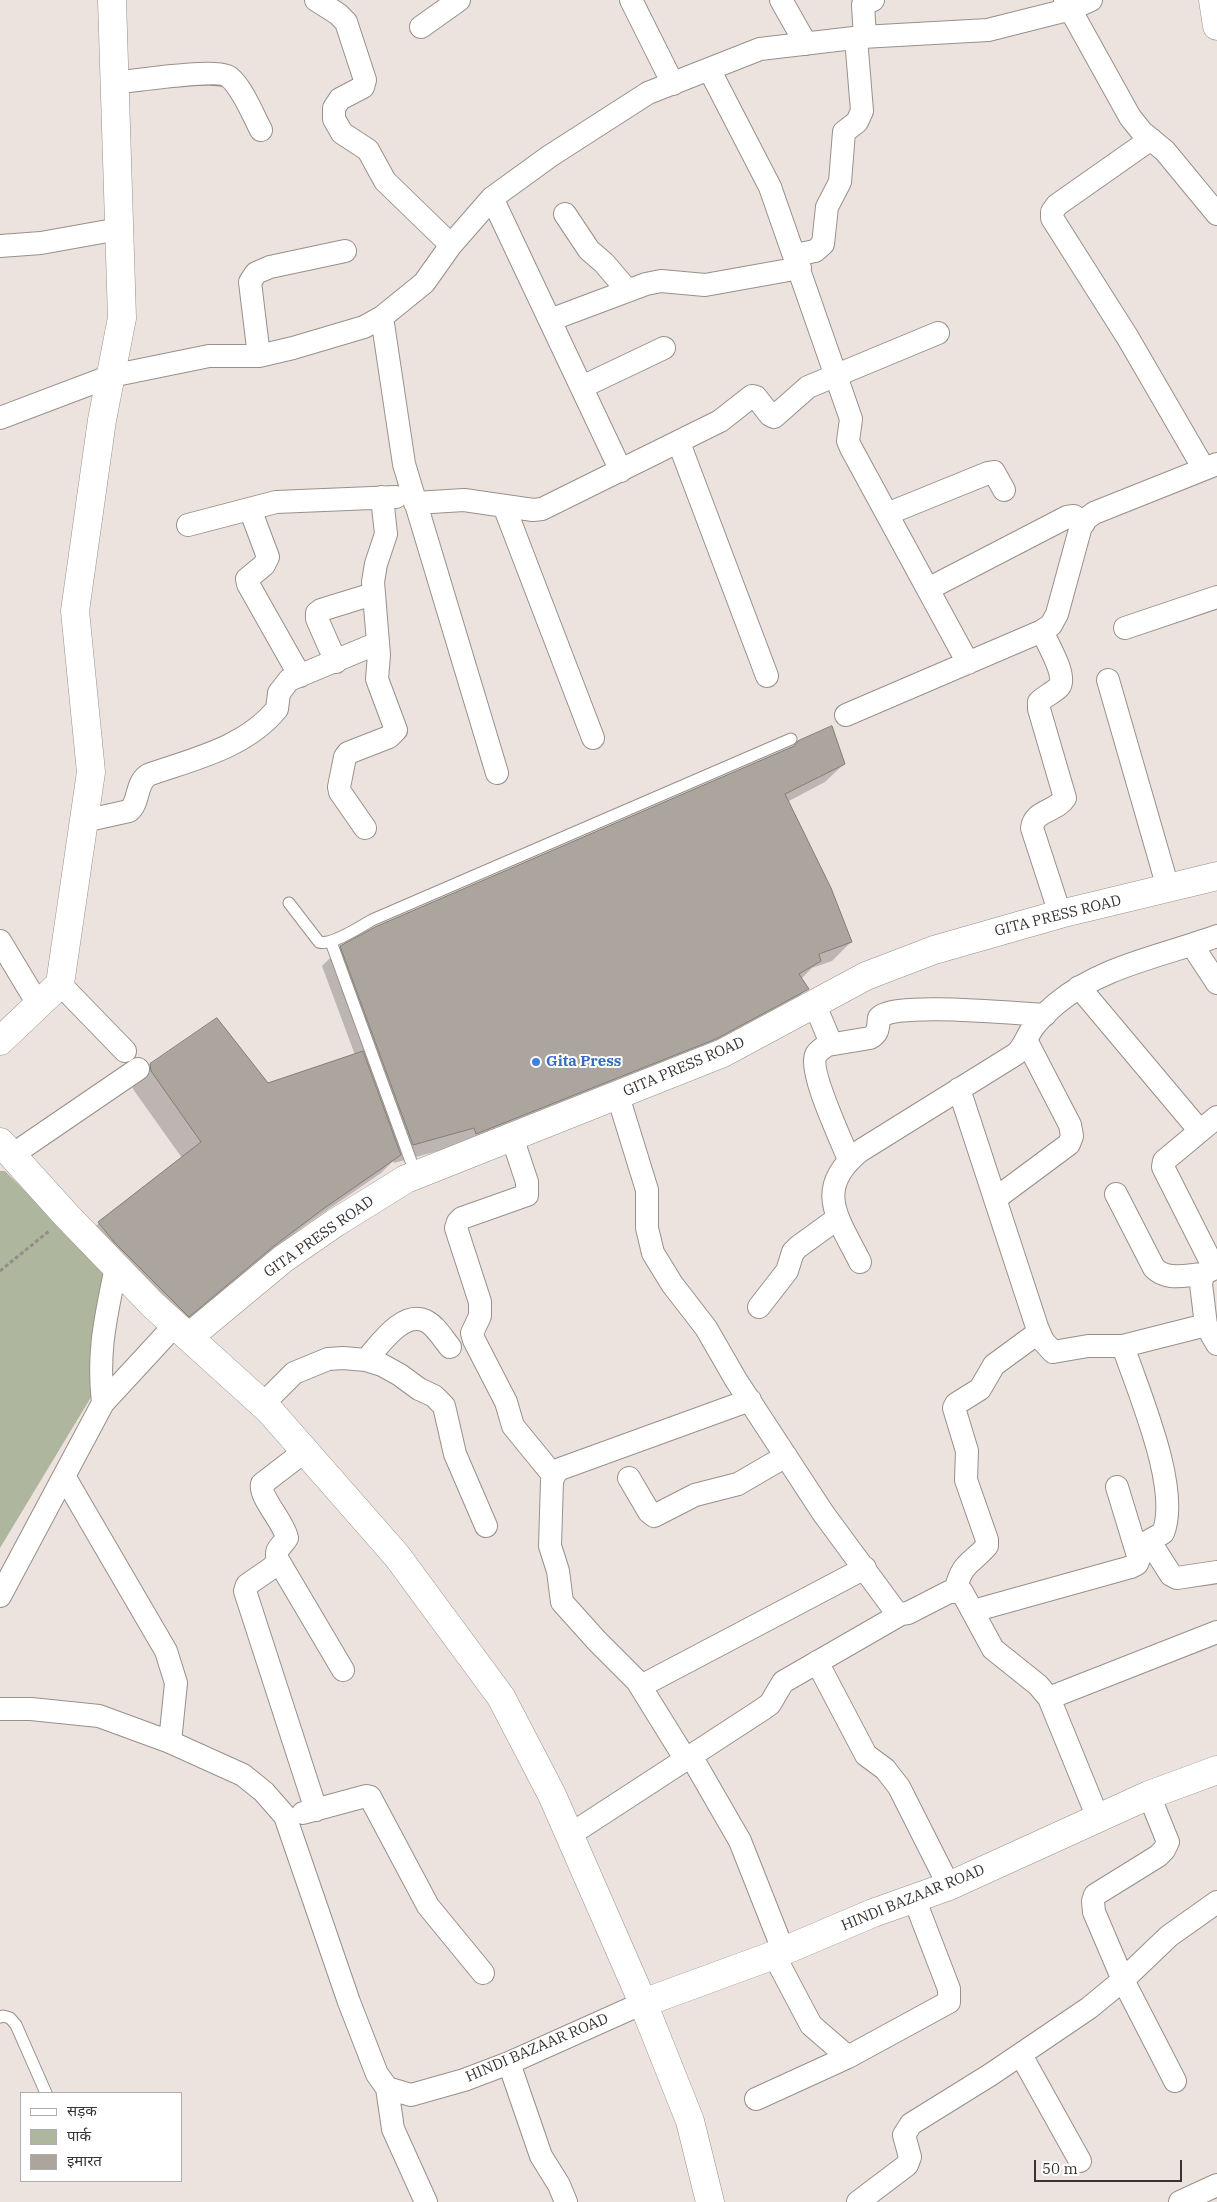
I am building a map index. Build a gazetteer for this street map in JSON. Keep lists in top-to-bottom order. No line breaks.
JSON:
{"streets":{"street":["GITA PRESS ROAD","HINDI BAZAAR ROAD"]},"places":["Gita Press"],"legend":["सड़क","पार्क","इमारत"],"scale_bar":"50 m"}
